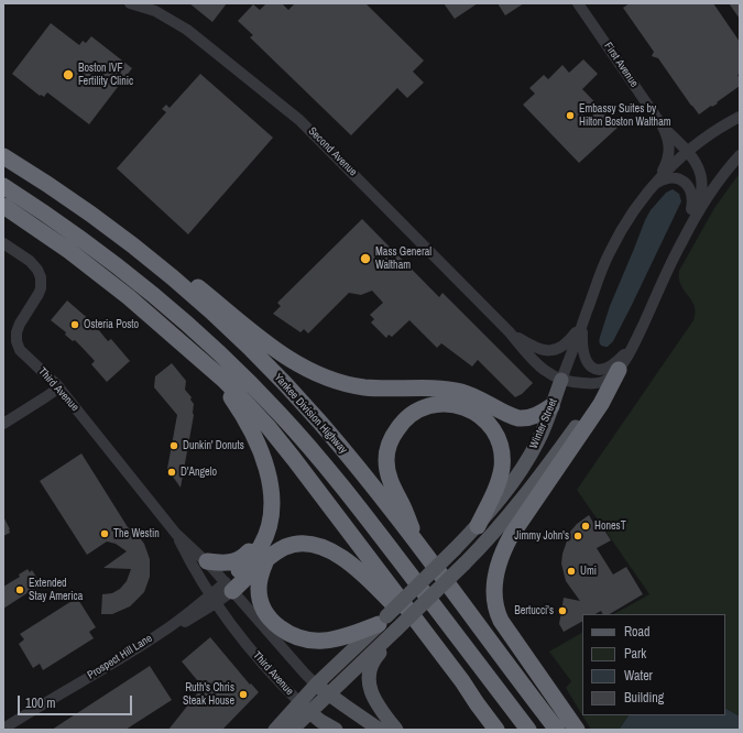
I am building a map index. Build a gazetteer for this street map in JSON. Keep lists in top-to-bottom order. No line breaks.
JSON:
{"streets":{"highway":["Yankee Division Highway"],"main road":["Winter Street"],"street":["First Avenue","Second Avenue","Third Avenue","Prospect Hill Lane"]},"crossings":[["First Avenue","Winter Street"],["Second Avenue","Winter Street"],["Third Avenue","Winter Street"],["Third Avenue","Prospect Hill Lane"]],"places":["Boston IVF Fertility Clinic","Embassy Suites by Hilton Boston Waltham","Mass General Waltham","Osteria Posto","Dunkin' Donuts","D'Angelo","HonesT","The Westin","Jimmy John's","Umi","Extended Stay America","Bertucci's","Ruth's Chris Steak House"],"legend":["Road","Park","Water","Building"],"scale_bar":"100 m"}
